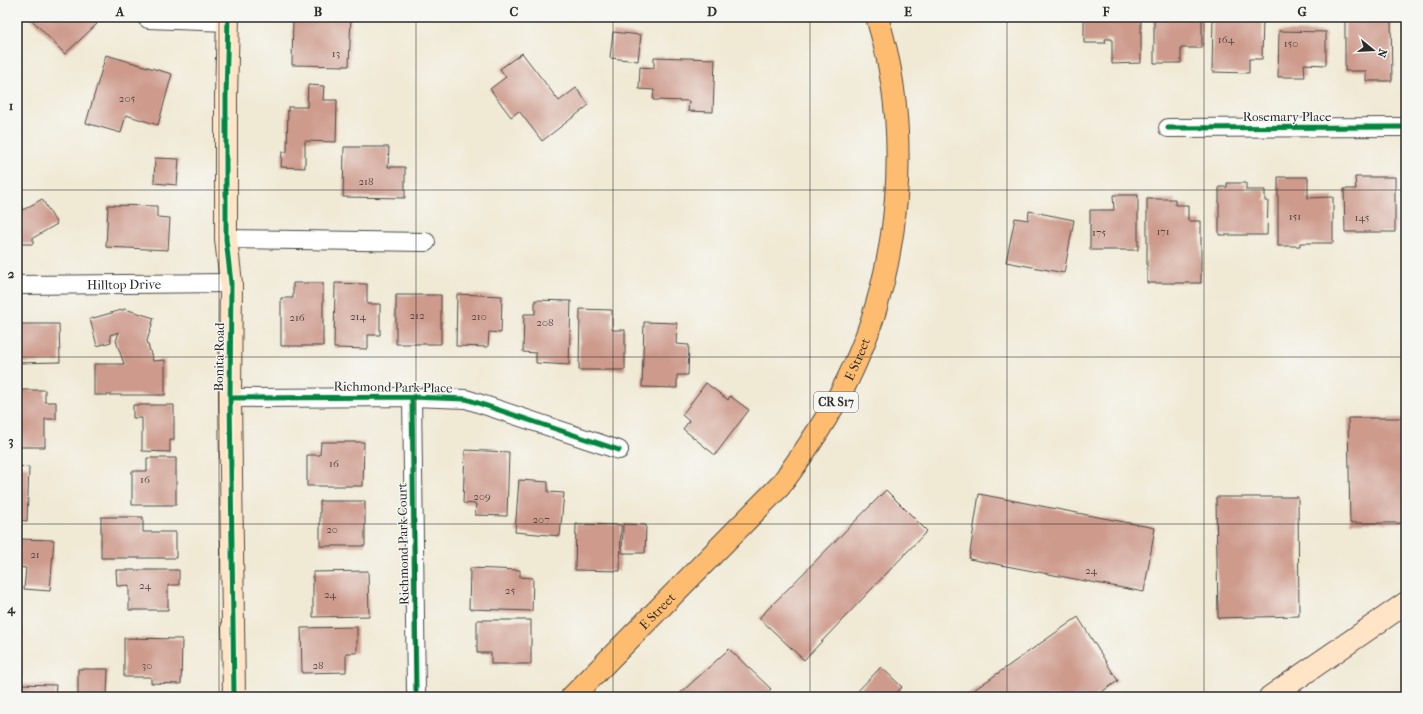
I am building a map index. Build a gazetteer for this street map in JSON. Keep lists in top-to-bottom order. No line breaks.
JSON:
{"streets":{"main road":["E Street","CR S17"],"street":["Rosemary Place","Hilltop Drive","Bonita Road","Richmond Park Place","Richmond Park Court"]},"crossings":[["Hilltop Drive","Bonita Road"],["Bonita Road","Richmond Park Place"],["Richmond Park Place","Richmond Park Court"]],"house_numbers":["164","150","13","205","218","151","145","171","175","212","214","210","216","208","16","16","209","207","20","21","24","24","25","24","30","28"],"north":"right","grid":{"columns":["A","B","C","D","E","F","G"],"rows":["1","2","3","4"]}}
